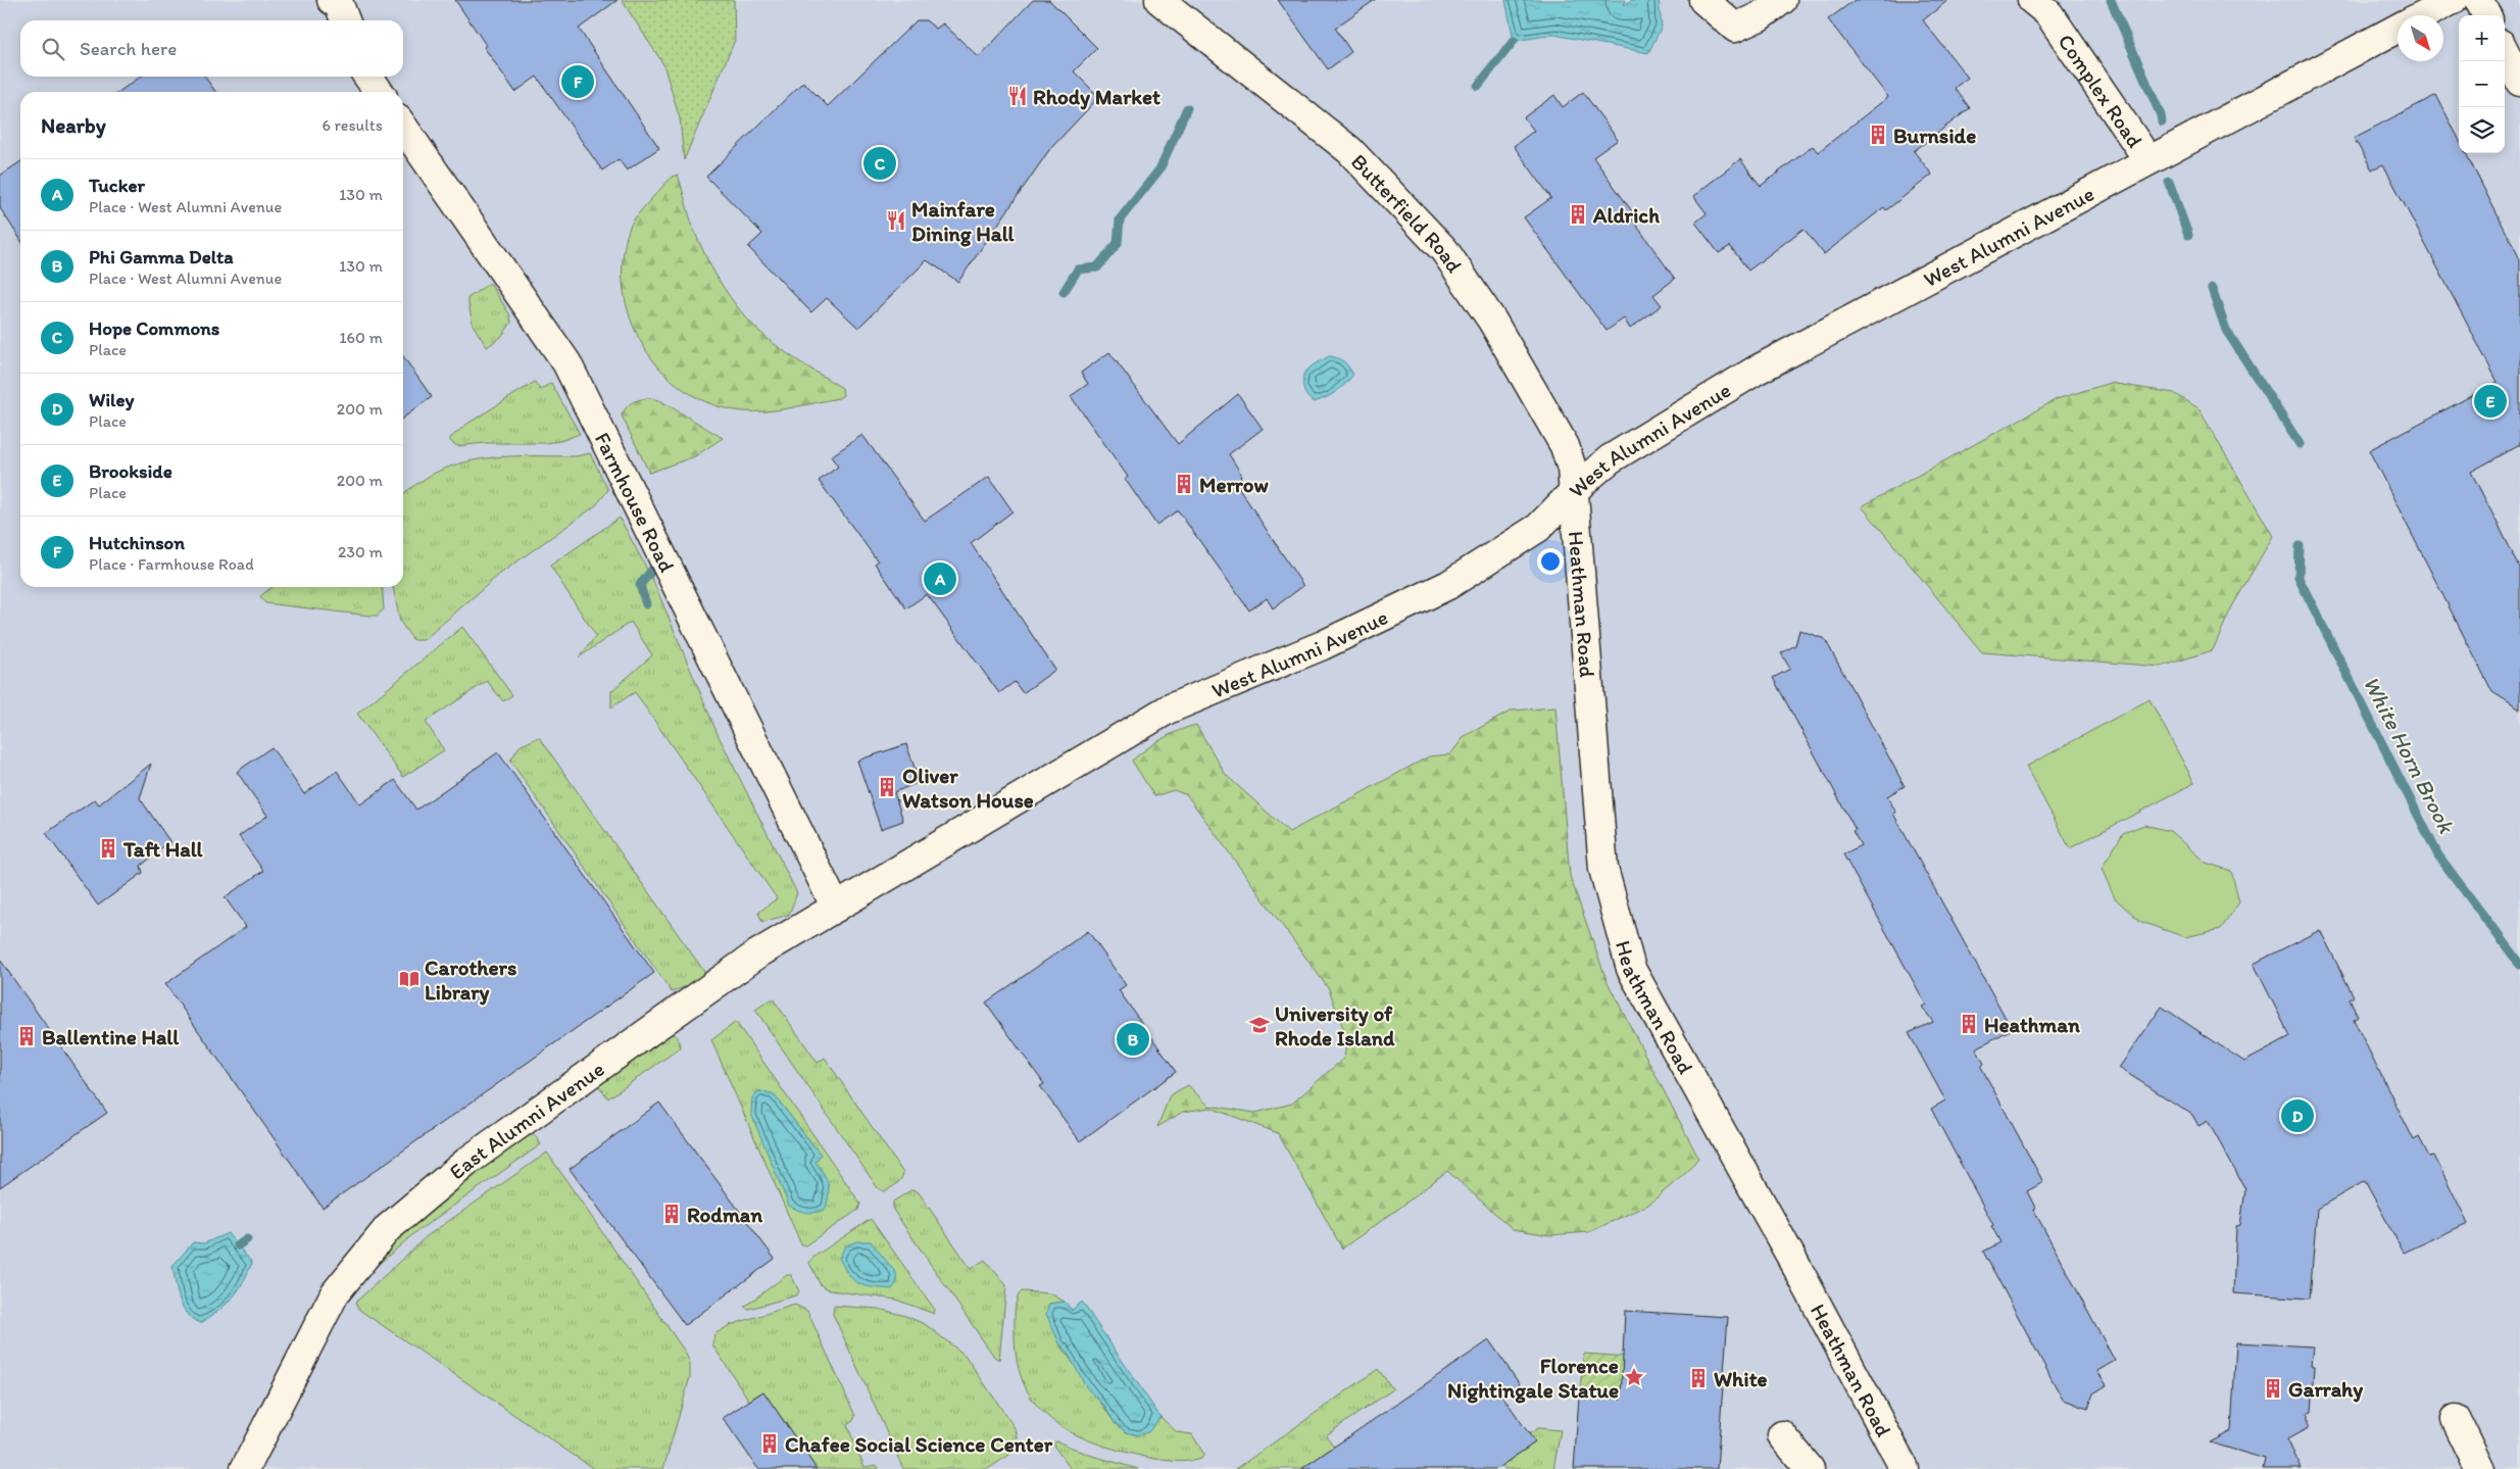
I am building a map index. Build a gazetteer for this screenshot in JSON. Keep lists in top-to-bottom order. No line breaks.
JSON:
{"streets":{"street":["Complex Road","Butterfield Road","West Alumni Avenue","Farmhouse Road","Heathman Road","East Alumni Avenue"]},"crossings":[["Complex Road","West Alumni Avenue"],["Butterfield Road","West Alumni Avenue"],["Butterfield Road","Heathman Road"],["West Alumni Avenue","Heathman Road"],["West Alumni Avenue","East Alumni Avenue"],["Farmhouse Road","East Alumni Avenue"]],"water":["White Horn Brook"],"places":{"restaurant":["Rhody Market","Mainfare Dining Hall"],"building":["Burnside","Aldrich","Merrow","Oliver Watson House","Taft Hall","Heathman","Ballentine Hall","Rodman","White","Garrahy","Chafee Social Science Center"],"library":["Carothers Library"],"school or university":["University of Rhode Island"],"place":["Florence Nightingale Statue"]},"north":"bottom right","page":{"map_buttons":["+","−"],"search":"Search here","pins":["F","C","E","A","B","D"],"heading":["Nearby","6 results"],"list":[{"mark":"A","name":"Tucker","note":"Place · West Alumni Avenue","value":"130 m"},{"mark":"B","name":"Phi Gamma Delta","note":"Place · West Alumni Avenue","value":"130 m"},{"mark":"C","name":"Hope Commons","note":"Place","value":"160 m"},{"mark":"D","name":"Wiley","note":"Place","value":"200 m"},{"mark":"E","name":"Brookside","note":"Place","value":"200 m"},{"mark":"F","name":"Hutchinson","note":"Place · Farmhouse Road","value":"230 m"}]}}
